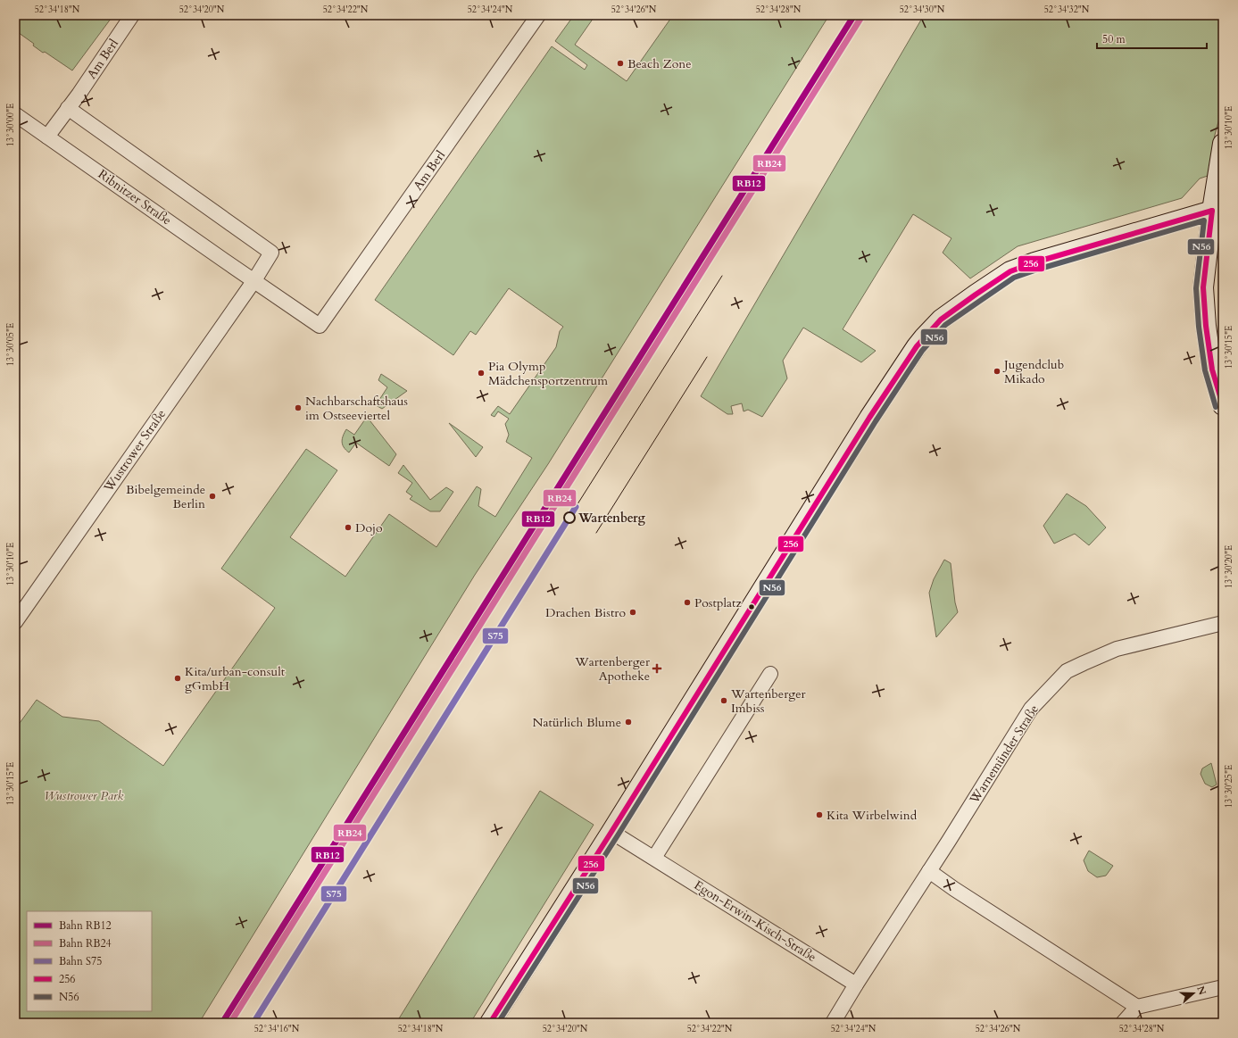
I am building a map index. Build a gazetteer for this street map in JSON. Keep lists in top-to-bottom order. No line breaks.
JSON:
{"streets":{"street":["Am Berl","Ribnitzer Straße","Wustrower Straße","Warnemünder Straße","Egon-Erwin-Kisch-Straße"]},"crossings":[["Am Berl","Ribnitzer Straße"],["Ribnitzer Straße","Wustrower Straße"],["Warnemünder Straße","Egon-Erwin-Kisch-Straße"]],"parks":["Wustrower Park"],"places":{"other":["Beach Zone","Jugendclub Mikado","Pia Olymp Mädchensportzentrum","Nachbarschaftshaus im Ostseeviertel","Bibelgemeinde Berlin","Wartenberg","Dojo","Postplatz","Drachen Bistro","Kita/urban-consult gGmbH","Wartenberger Imbiss","Natürlich Blume","Kita Wirbelwind"],"health":["Wartenberger Apotheke"]},"lines":["rail line RB12","rail line RB24","transit line 256","transit line N56","rail line S75"],"legend":["Bahn RB12","Bahn RB24","Bahn S75","256","N56"],"scale_bar":"50 m","north":"right","coordinates":["52°34'18\"N","52°34'20\"N","52°34'22\"N","52°34'24\"N","52°34'26\"N","52°34'28\"N","52°34'30\"N","52°34'32\"N","13°30'00\"E","13°30'10\"E","13°30'05\"E","13°30'15\"E","13°30'20\"E","13°30'25\"E","52°34'16\"N"]}
